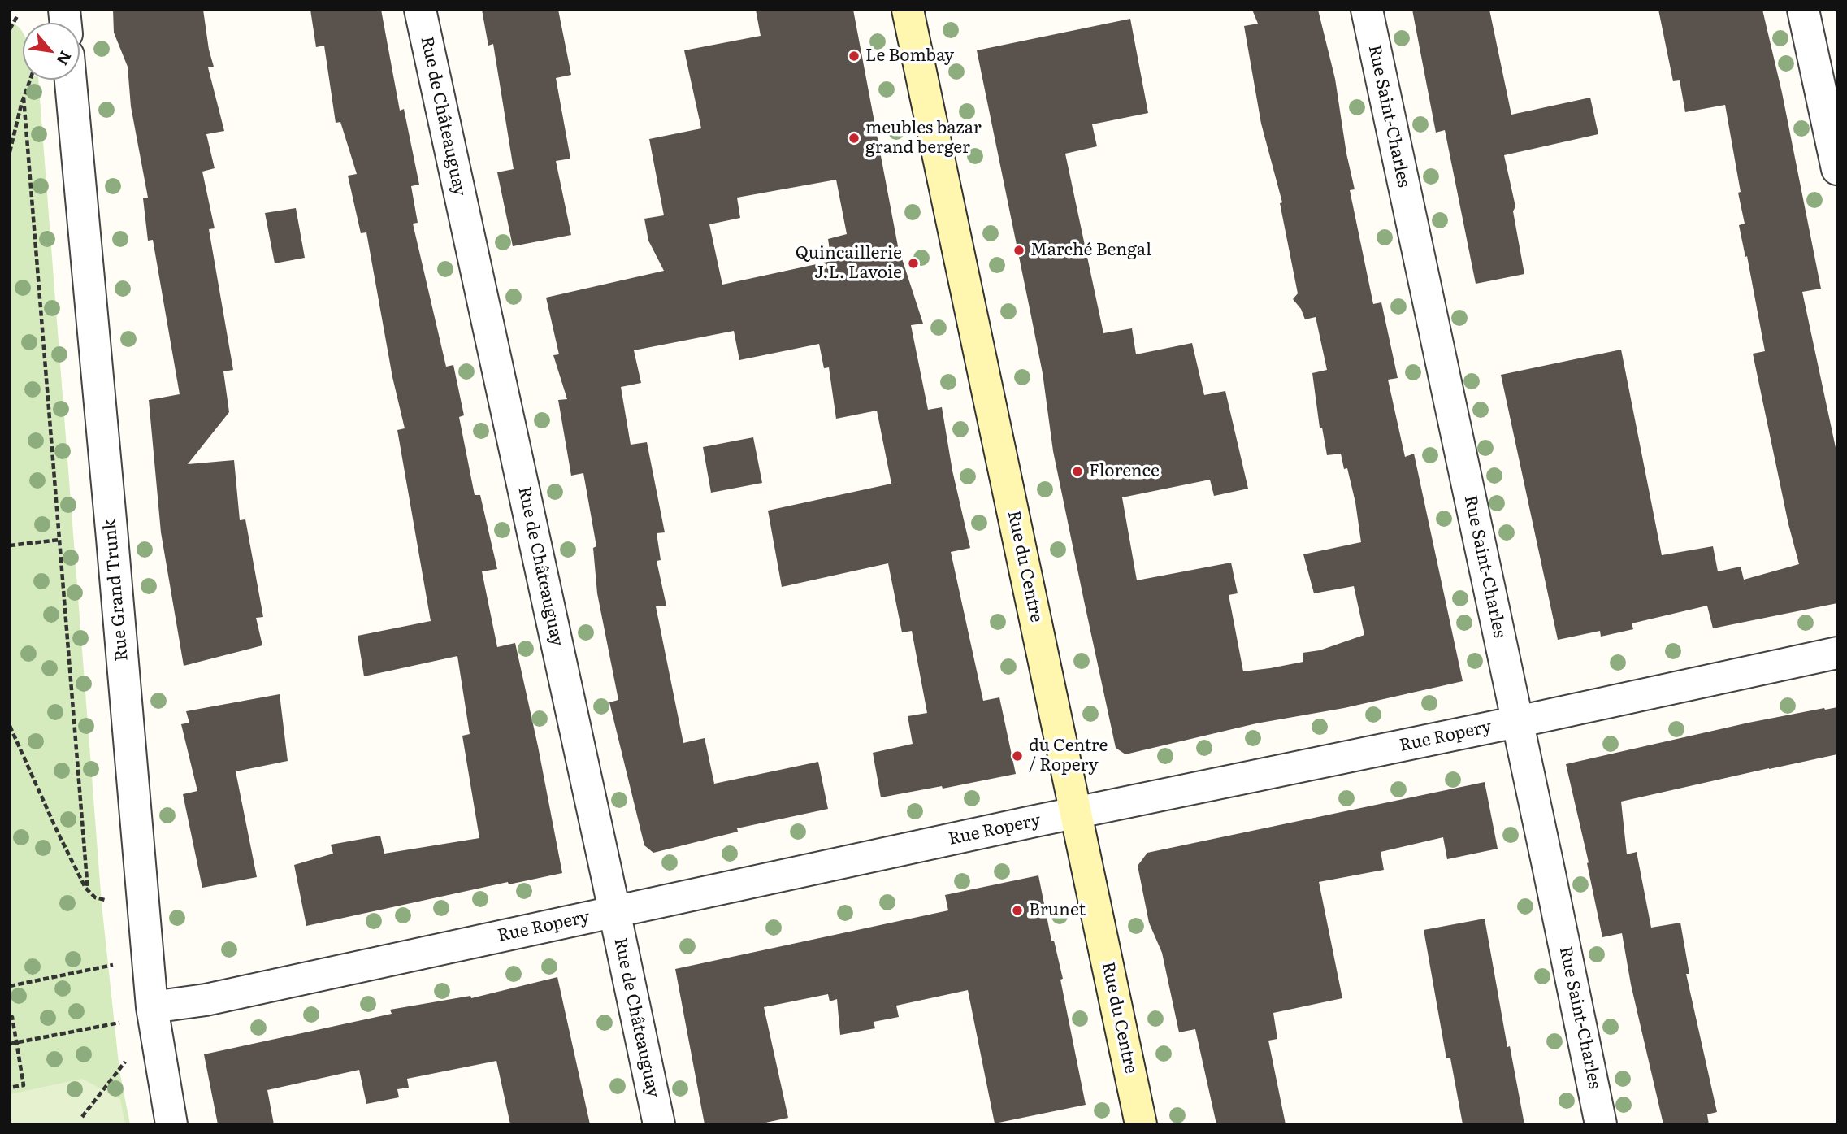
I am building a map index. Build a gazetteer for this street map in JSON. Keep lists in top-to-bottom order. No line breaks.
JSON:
{"streets":{"street":["Rue de Châteauguay","Rue Saint-Charles","Rue du Centre","Rue Grand Trunk","Rue Ropery"]},"crossings":[["Rue de Châteauguay","Rue Ropery"],["Rue Saint-Charles","Rue Ropery"],["Rue du Centre","Rue Ropery"],["Rue Grand Trunk","Rue Ropery"]],"places":["Le Bombay","meubles bazar grand berger","Marché Bengal","Quincaillerie J.L. Lavoie","Florence","du Centre / Ropery","Brunet"],"north":"bottom right"}
